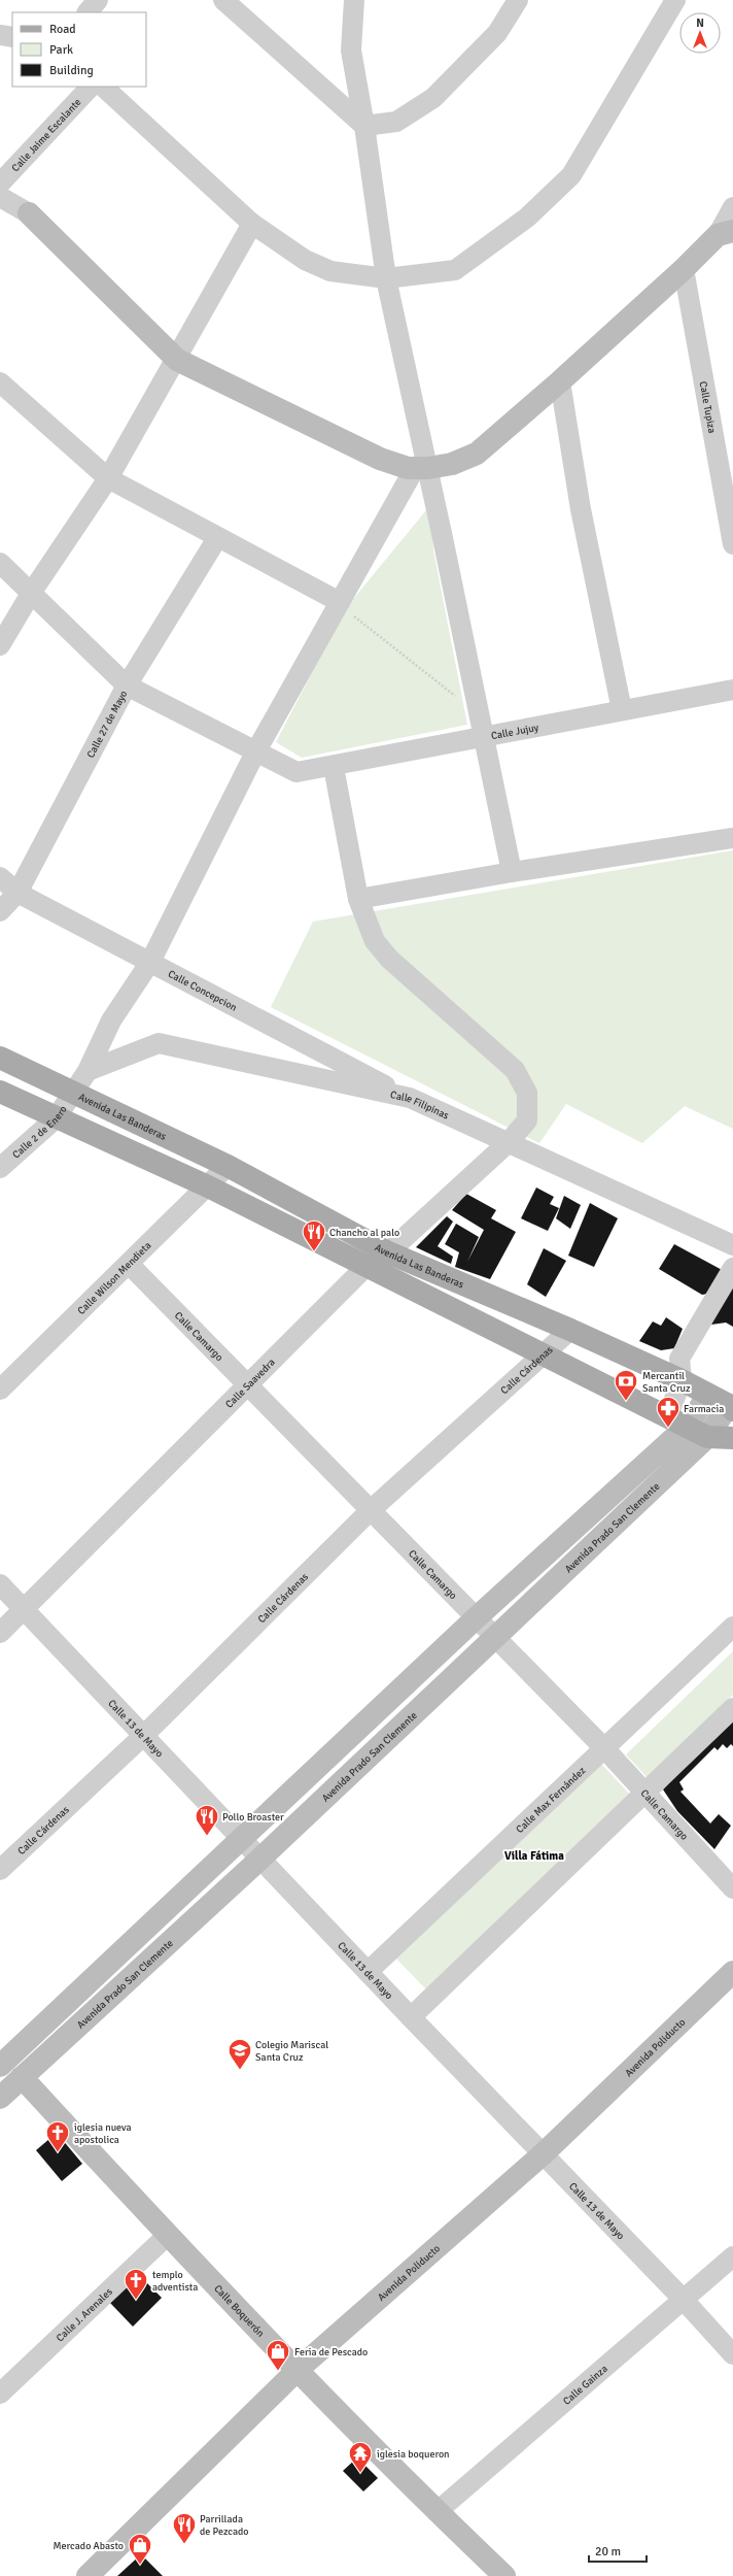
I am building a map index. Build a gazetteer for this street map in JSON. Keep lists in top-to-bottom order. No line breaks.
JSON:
{"streets":{"main road":["Avenida Las Banderas"],"street":["Calle Jaime Escalante","Calle Tupiza","Calle 27 de Mayo","Calle Jujuy","Calle Concepcion","Calle Filipinas","Calle 2 de Enero","Calle Wilson Mendieta","Calle Camargo","Calle Cárdenas","Calle Saavedra","Avenida Prado San Clemente","Calle 13 de Mayo","Calle Max Fernández","Avenida Poliducto","Calle Boquerón","Calle J. Arenales","Calle Gainza"]},"crossings":[["Calle 27 de Mayo","Calle Concepcion"],["Calle Jujuy","Calle 2 de Enero"],["Calle Jujuy","Calle Saavedra"],["Calle Concepcion","Calle Filipinas"],["Calle Concepcion","Calle 2 de Enero"],["Calle Filipinas","Calle 2 de Enero"],["Calle Filipinas","Calle Saavedra"],["Avenida Las Banderas","Calle 2 de Enero"],["Avenida Las Banderas","Calle Wilson Mendieta"],["Avenida Las Banderas","Calle Cárdenas"],["Avenida Las Banderas","Calle Saavedra"],["Avenida Las Banderas","Avenida Prado San Clemente"],["Calle Wilson Mendieta","Calle Camargo"],["Calle Camargo","Calle Cárdenas"],["Calle Camargo","Calle Saavedra"],["Calle Camargo","Avenida Prado San Clemente"],["Calle Camargo","Calle Max Fernández"],["Calle Cárdenas","Calle 13 de Mayo"],["Calle Saavedra","Calle 13 de Mayo"],["Avenida Prado San Clemente","Calle 13 de Mayo"],["Avenida Prado San Clemente","Calle Boquerón"],["Calle 13 de Mayo","Calle Max Fernández"],["Calle 13 de Mayo","Avenida Poliducto"],["Calle 13 de Mayo","Calle Gainza"],["Avenida Poliducto","Calle Boquerón"],["Calle Boquerón","Calle J. Arenales"],["Calle Boquerón","Calle Gainza"]],"districts":["Villa Fátima"],"places":{"restaurant":["Chancho al palo","Pollo Broaster","Parrillada de Pezcado"],"bank":["Mercantil Santa Cruz"],"pharmacy":["Farmacia"],"school or university":["Colegio Mariscal Santa Cruz"],"church":["iglesia nueva apostolica","templo adventista"],"shop":["Feria de Pescado","Mercado Abasto"],"temple":["iglesia boqueron"]},"legend":["Road","Park","Building"],"scale_bar":"20 m","north":"top"}
